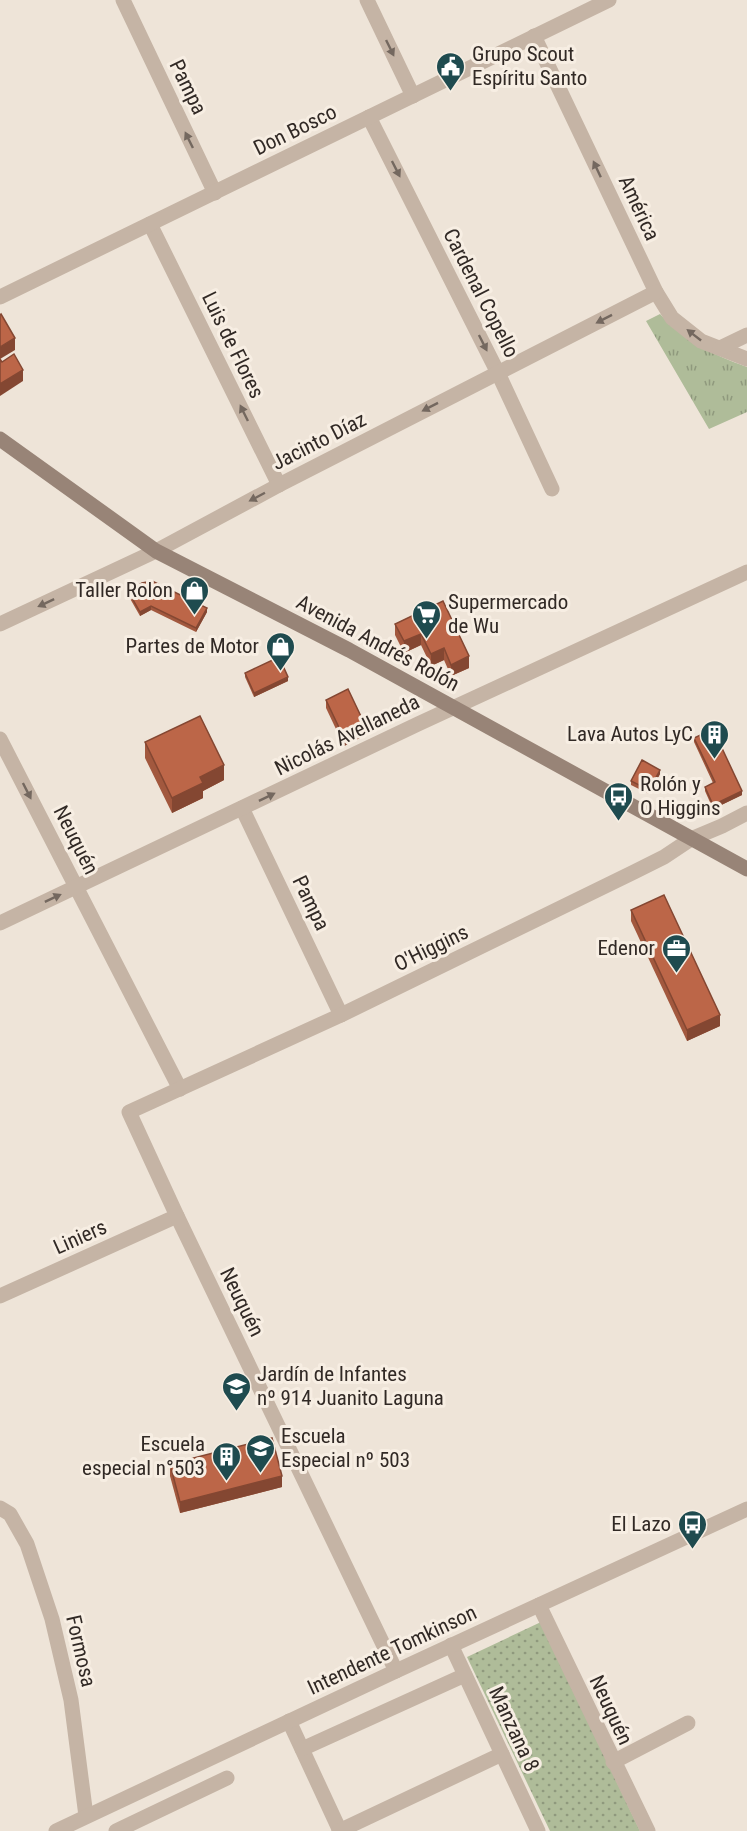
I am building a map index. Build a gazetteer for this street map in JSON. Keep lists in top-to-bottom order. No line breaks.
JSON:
{"streets":{"main road":["Avenida Andrés Rolón"],"street":["Pampa","Don Bosco","América","Cardenal Copello","Luis de Flores","Jacinto Díaz","Nicolás Avellaneda","Neuquén","O'Higgins","Liniers","Intendente Tomkinson","Formosa","Manzana 8"]},"crossings":[["Pampa","Don Bosco"],["Pampa","Nicolás Avellaneda"],["Pampa","O'Higgins"],["Don Bosco","América"],["Don Bosco","Cardenal Copello"],["Don Bosco","Luis de Flores"],["América","Jacinto Díaz"],["Cardenal Copello","Jacinto Díaz"],["Luis de Flores","Jacinto Díaz"],["Jacinto Díaz","Avenida Andrés Rolón"],["Avenida Andrés Rolón","Nicolás Avellaneda"],["Avenida Andrés Rolón","O'Higgins"],["Nicolás Avellaneda","Neuquén"],["Neuquén","O'Higgins"],["Neuquén","Liniers"],["Neuquén","Intendente Tomkinson"],["Intendente Tomkinson","Formosa"],["Intendente Tomkinson","Manzana 8"]],"one_way":["Pampa","América","Cardenal Copello","Luis de Flores","Jacinto Díaz","Nicolás Avellaneda"],"places":{"public building":["Grupo Scout Espíritu Santo"],"shop":["Taller Rolon","Partes de Motor"],"supermarket":["Supermercado de Wu"],"building":["Lava Autos LyC","Escuela especial n°503"],"bus stop":["Rolón y O Higgins","El Lazo"],"office":["Edenor"],"school or university":["Jardín de Infantes nº 914 Juanito Laguna","Escuela Especial nº 503"]}}
